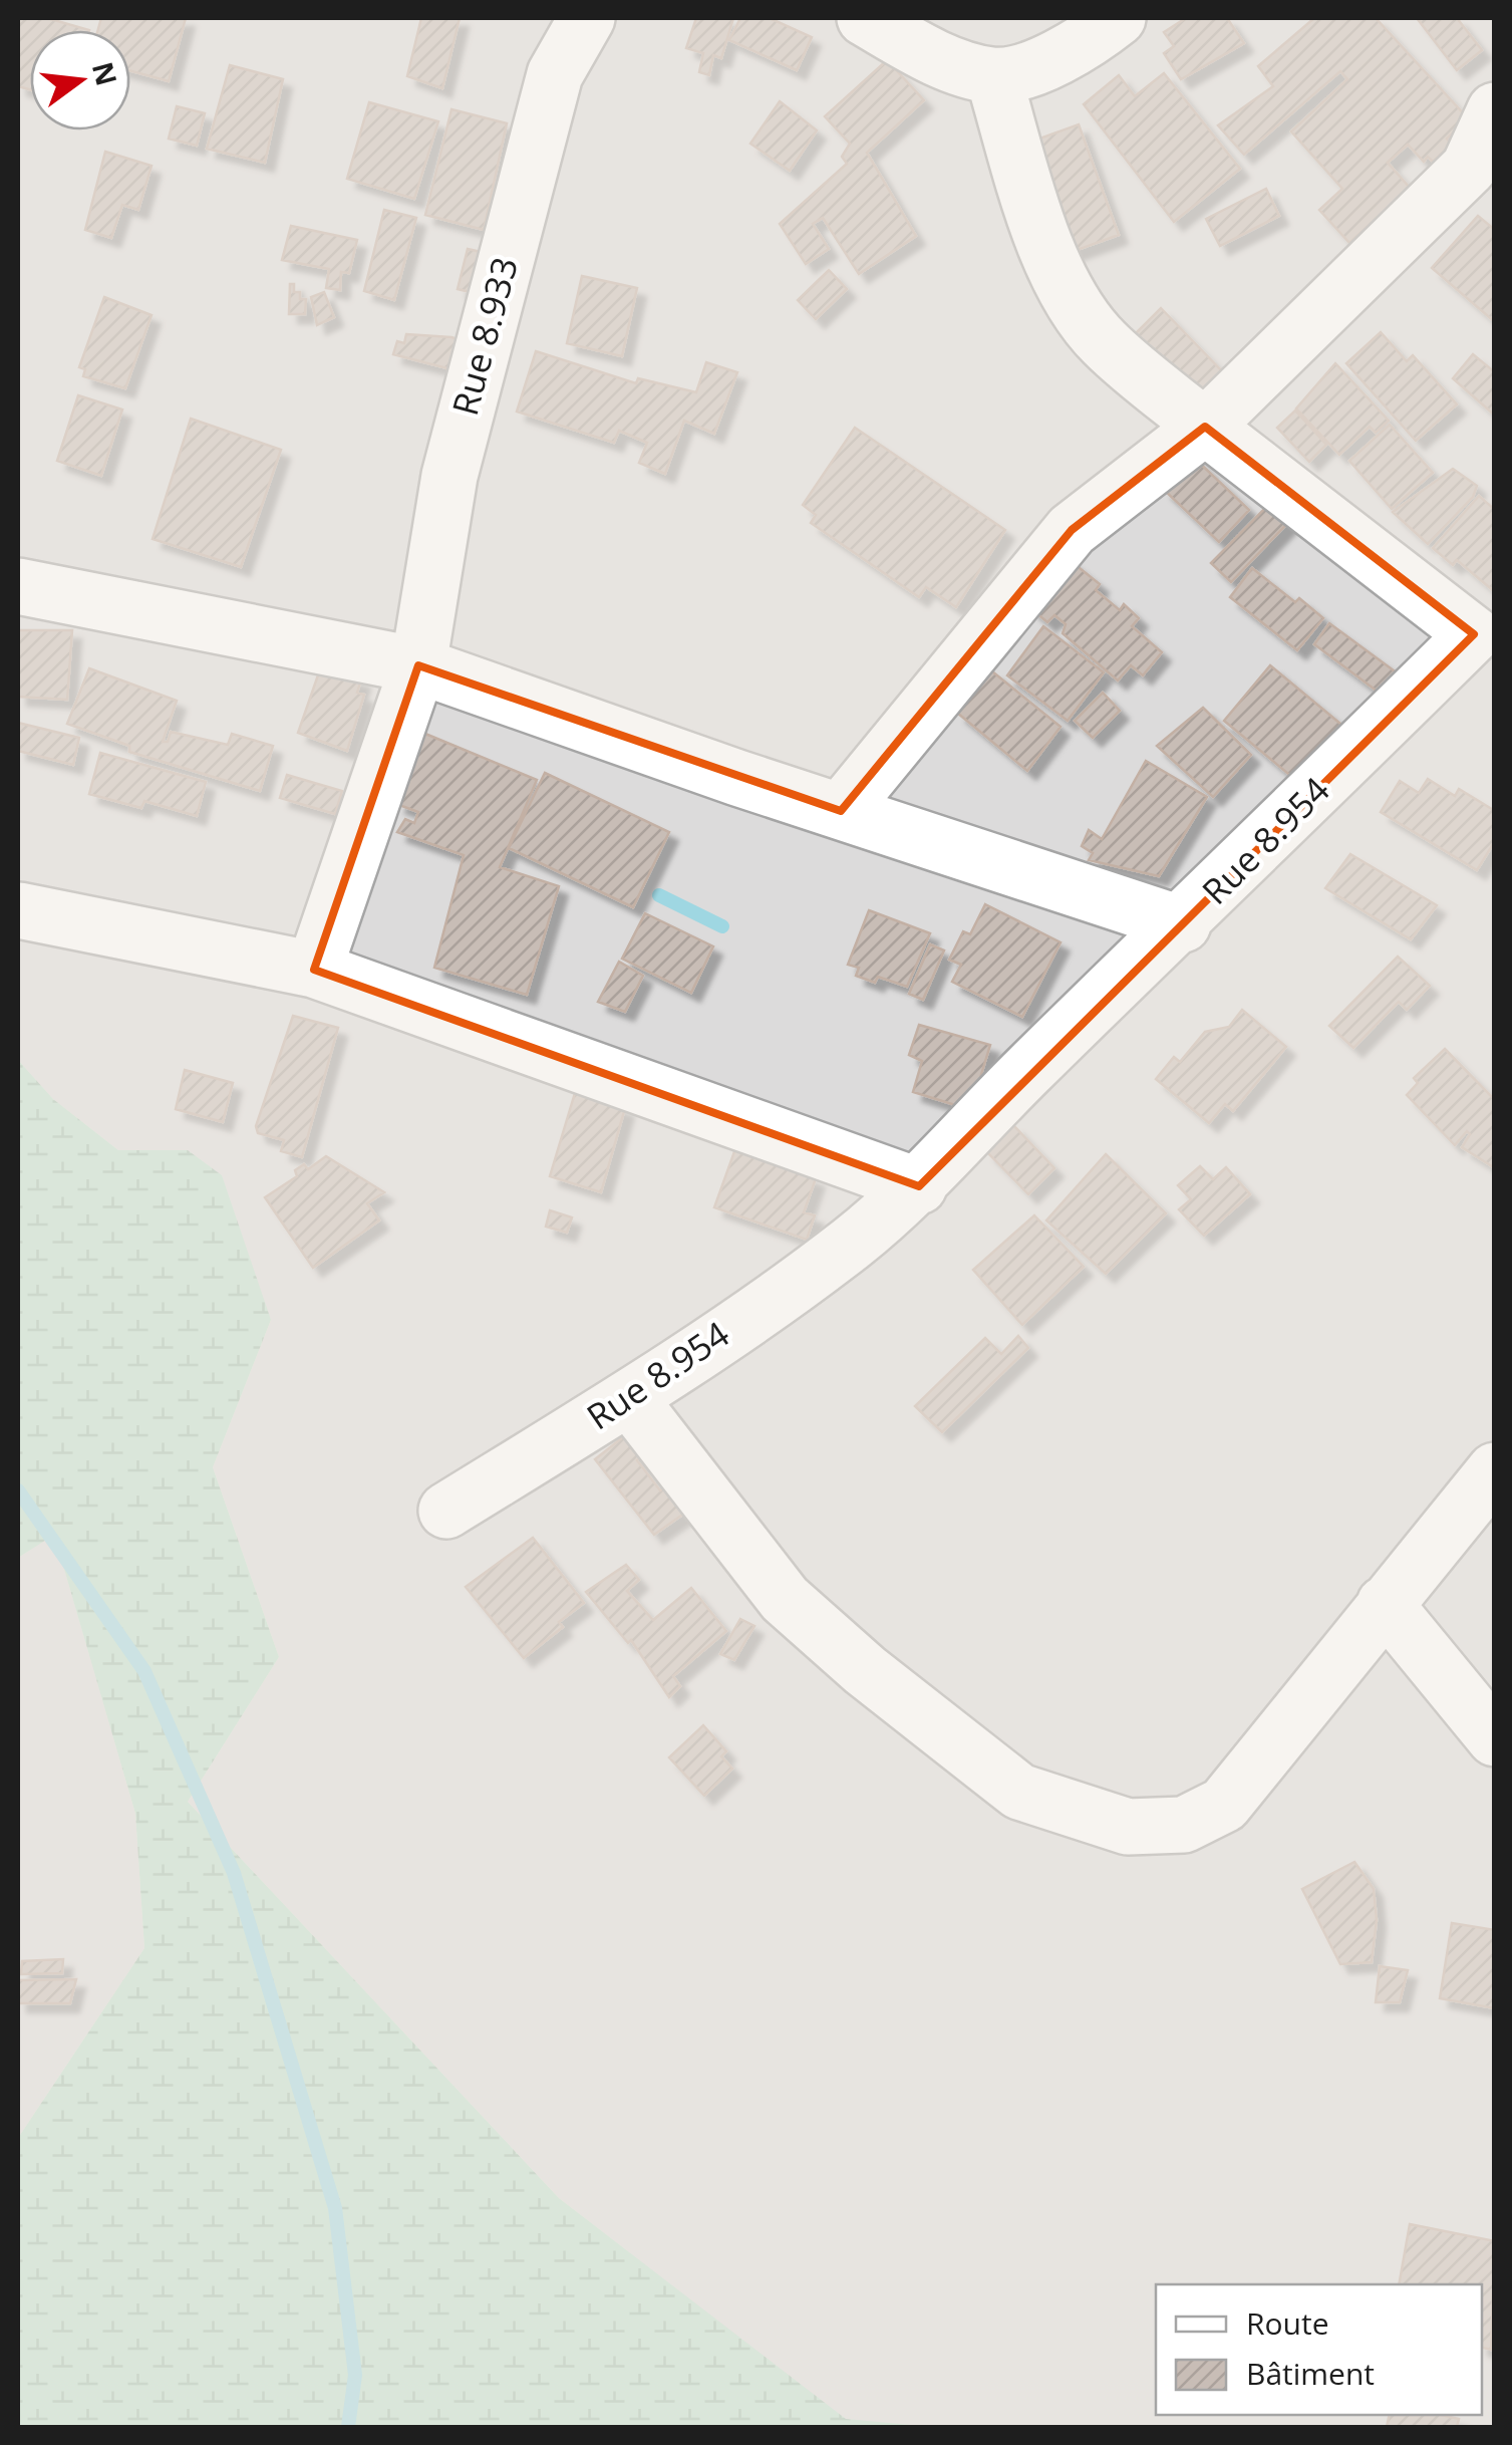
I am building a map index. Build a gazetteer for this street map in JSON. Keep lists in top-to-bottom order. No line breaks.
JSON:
{"streets":{"street":["Rue 8.933","Rue 8.954"]},"legend":["Route","Bâtiment"],"north":"right"}
